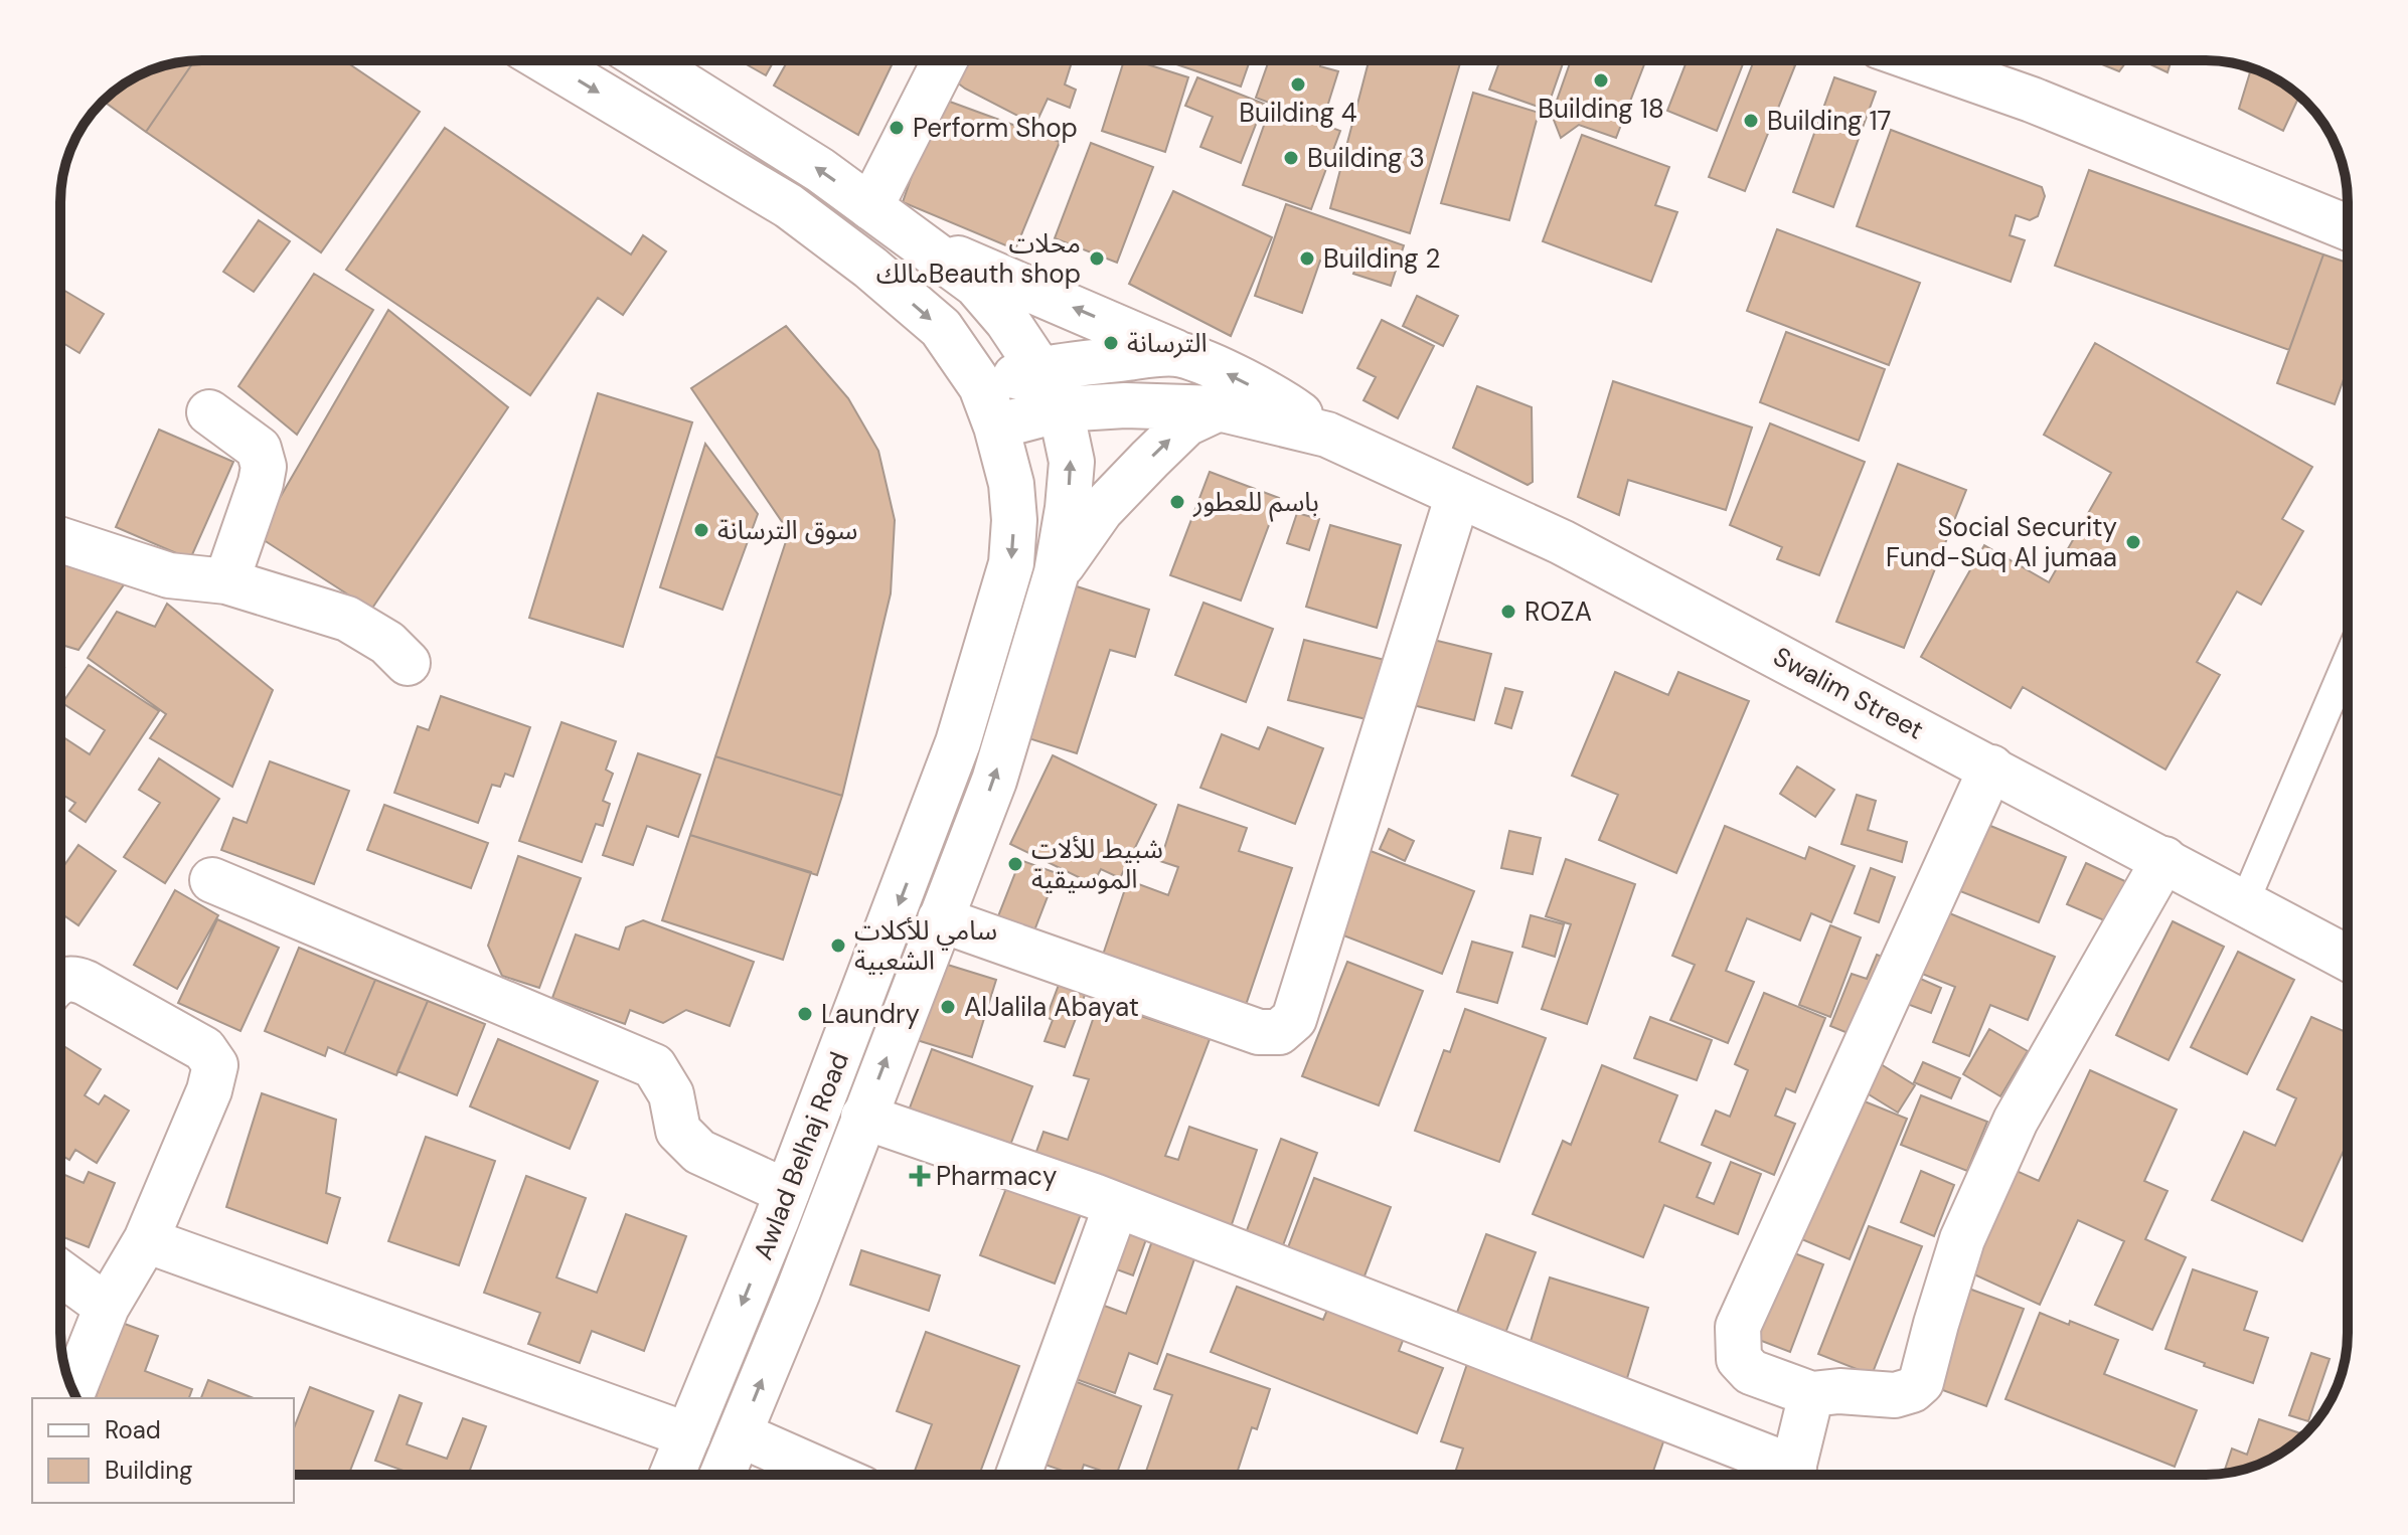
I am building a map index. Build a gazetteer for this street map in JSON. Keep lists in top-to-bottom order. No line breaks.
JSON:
{"streets":{"street":["Swalim Street","Awlad Belhaj Road"]},"crossings":[["Swalim Street","Awlad Belhaj Road"]],"places":{"other":["Building 18","Building 4","Building 17","Perform Shop","Building 3","محلات مالكBeauth shop","Building 2","الترسانة","باسم للعطور","سوق الترسانة","Social Security Fund-Suq Al jumaa","ROZA","شبيط للألات الموسيقية","سامي للأكلات الشعبية","AlJalila Abayat","Laundry"],"health":["Pharmacy"]},"legend":["Road","Building"]}
